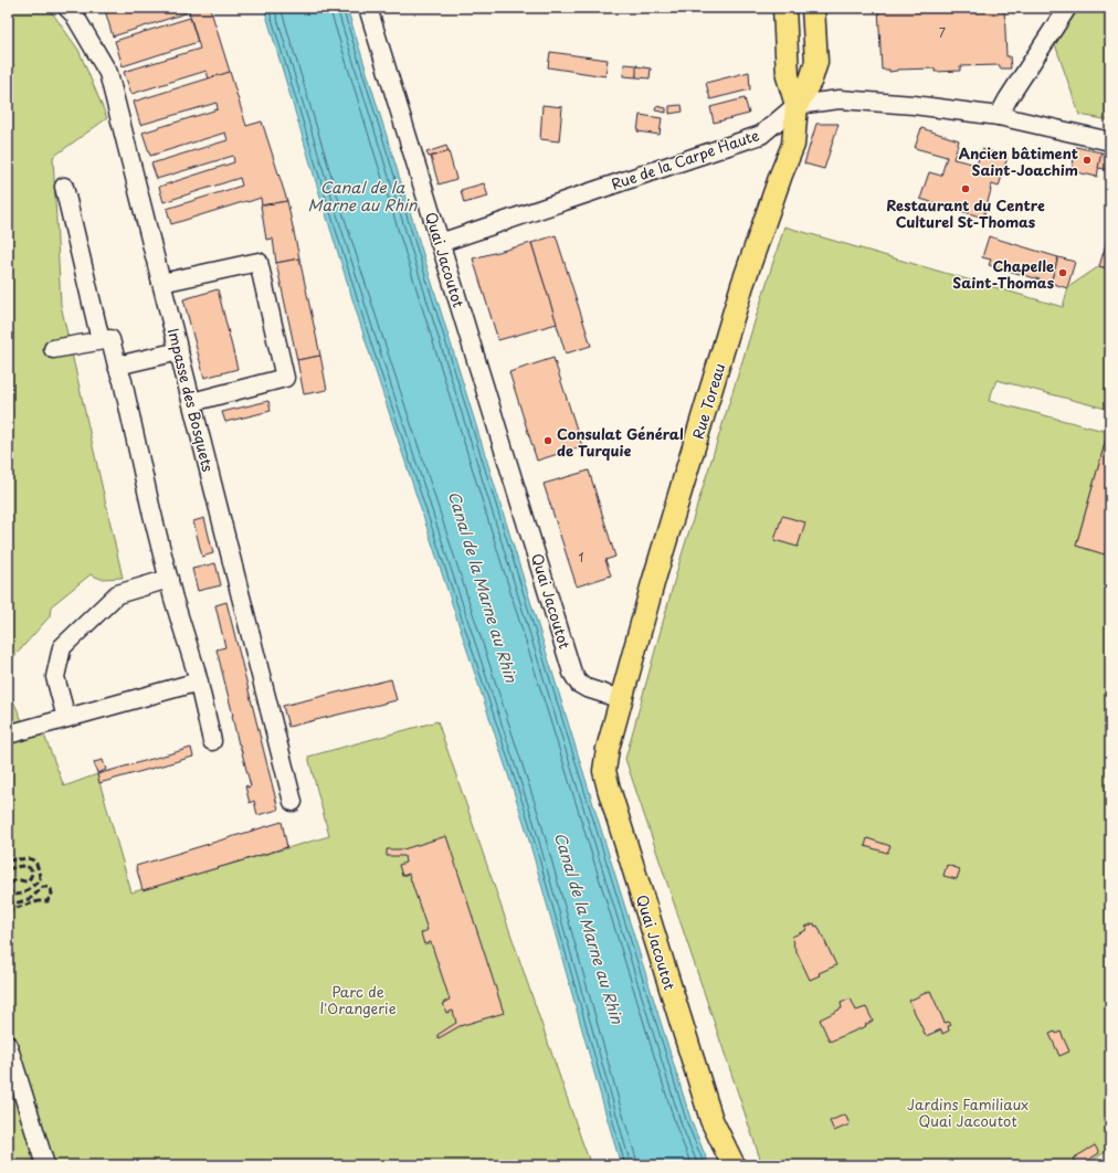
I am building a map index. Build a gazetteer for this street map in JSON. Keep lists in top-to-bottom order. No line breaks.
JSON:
{"streets":{"main road":["Quai Jacoutot","Rue Toreau"],"street":["Rue de la Carpe Haute","Impasse des Bosquets"]},"crossings":[["Rue de la Carpe Haute","Quai Jacoutot"],["Rue de la Carpe Haute","Rue Toreau"],["Quai Jacoutot","Rue Toreau"]],"water":["Canal de la Marne au Rhin"],"parks":["Parc de l'Orangerie","Jardins Familiaux Quai Jacoutot"],"places":["Ancien bâtiment Saint-Joachim","Restaurant du Centre Culturel St-Thomas","Chapelle Saint-Thomas","Consulat Général de Turquie"],"house_numbers":["7","1"]}
